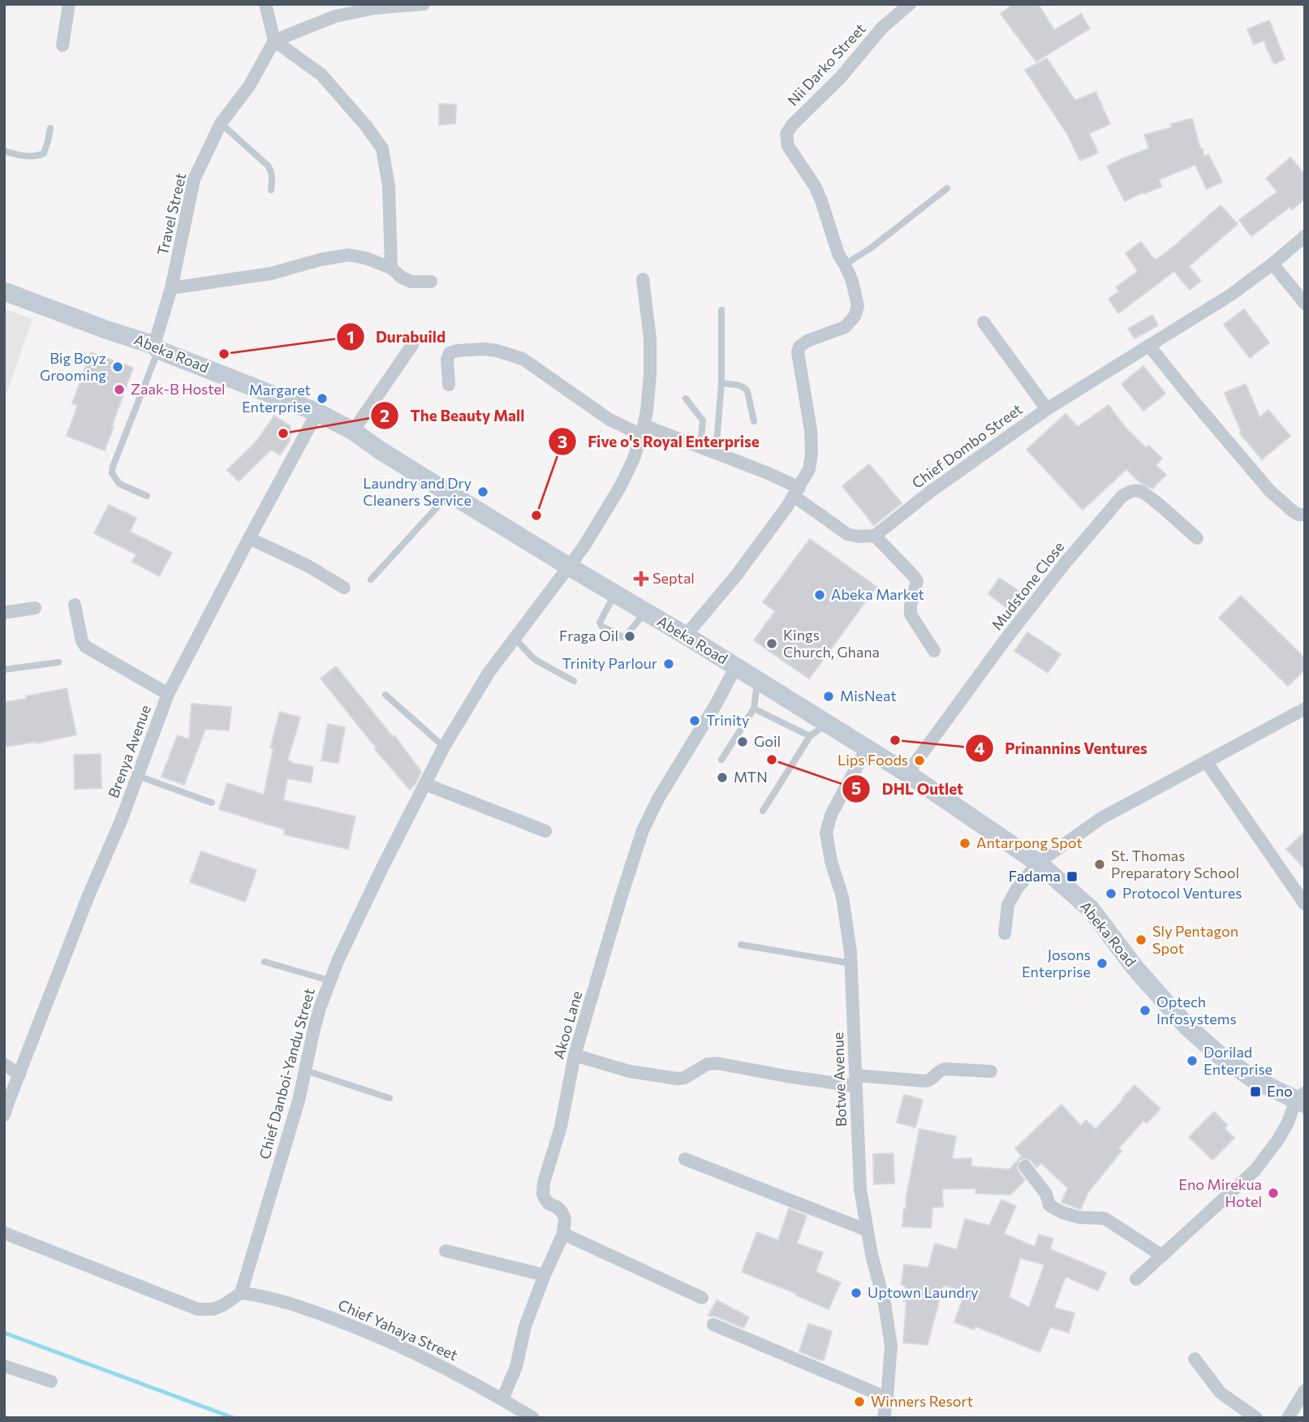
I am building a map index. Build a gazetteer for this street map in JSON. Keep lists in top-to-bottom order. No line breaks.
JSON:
{"streets":{"street":["Nii Darko Street","Travel Street","Abeka Road","Chief Dombo Street","Mudstone Close","Brenya Avenue","Akoo Lane","Chief Danboi-Yandu Street","Botwe Avenue","Chief Yahaya Street"]},"crossings":[["Travel Street","Abeka Road"],["Abeka Road","Mudstone Close"],["Abeka Road","Brenya Avenue"],["Abeka Road","Akoo Lane"],["Abeka Road","Chief Danboi-Yandu Street"],["Abeka Road","Botwe Avenue"],["Chief Danboi-Yandu Street","Chief Yahaya Street"]],"places":{"other":["Durabuild","Big Boyz Grooming","Zaak-B Hostel","Margaret Enterprise","The Beauty Mall","Laundry and Dry Cleaners Service","Five o's Royal Enterprise","Abeka Market","Fraga Oil","Kings Church, Ghana","Trinity Parlour","MisNeat","Trinity","Prinannins Ventures","Goil","DHL Outlet","Lips Foods","MTN","Antarpong Spot","St. Thomas Preparatory School","Protocol Ventures","Sly Pentagon Spot","Josons Enterprise","Optech Infosystems","Dorilad Enterprise","Eno Mirekua Hotel","Uptown Laundry","Winners Resort"],"health":["Septal"],"transit":["Fadama","Eno"]}}
